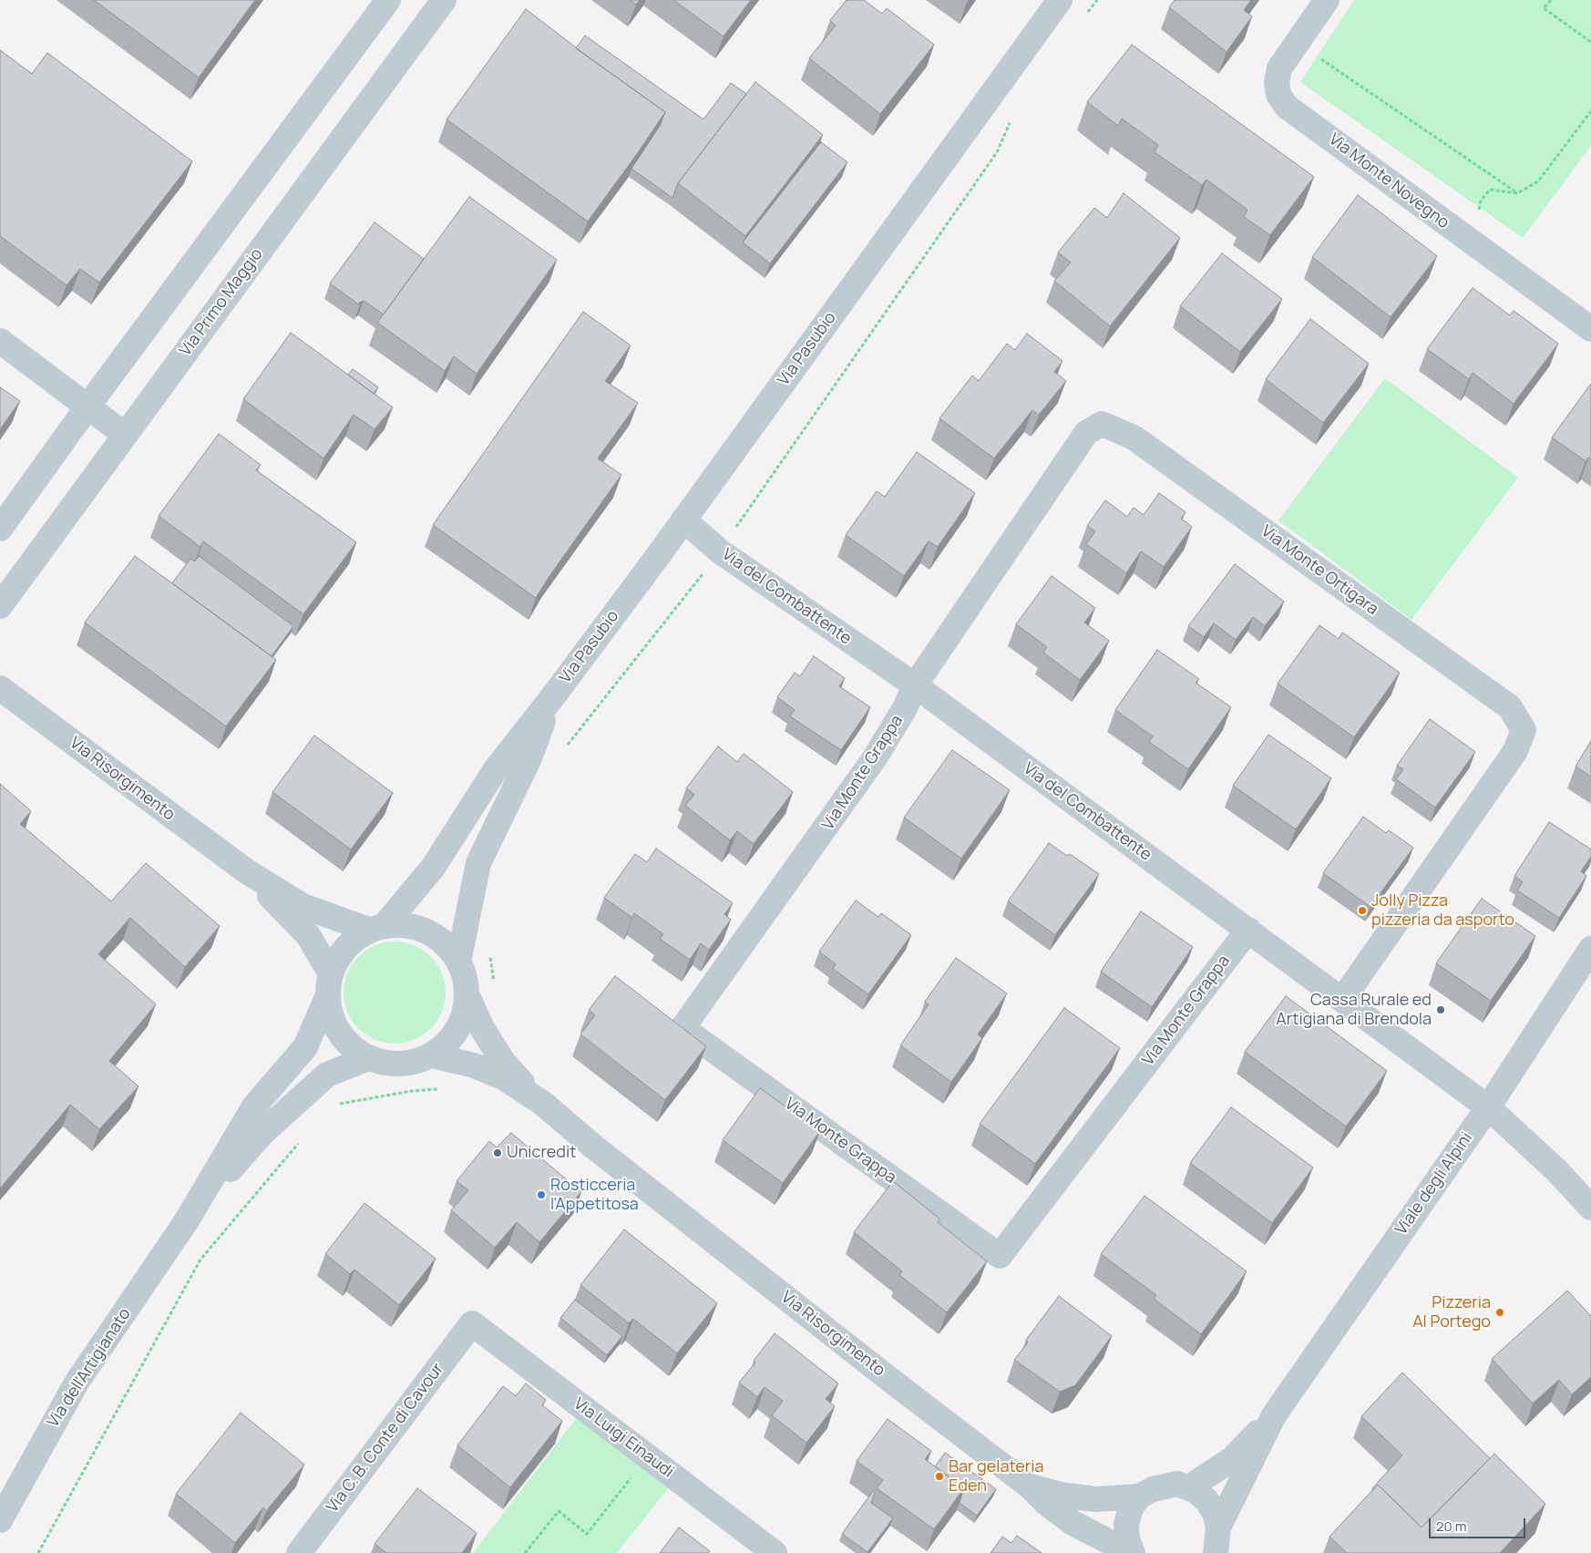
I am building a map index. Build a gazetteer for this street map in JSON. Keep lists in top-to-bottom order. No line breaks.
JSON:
{"streets":{"street":["Via Monte Novegno","Via Primo Maggio","Via Pasubio","Via Monte Ortigara","Via del Combattente","Via Monte Grappa","Via Risorgimento","Viale degli Alpini","Via dell'Artigianato","Via C. B. Conte di Cavour","Via Luigi Einaudi"]},"crossings":[["Via Pasubio","Via del Combattente"],["Via Pasubio","Via Risorgimento"],["Via Pasubio","Via dell'Artigianato"],["Via Monte Ortigara","Via del Combattente"],["Via Monte Ortigara","Via Monte Grappa"],["Via del Combattente","Via Monte Grappa"],["Via del Combattente","Viale degli Alpini"],["Via Risorgimento","Via dell'Artigianato"],["Via C. B. Conte di Cavour","Via Luigi Einaudi"]],"places":["Jolly Pizza pizzeria da asporto","Cassa Rurale ed Artigiana di Brendola","Unicredit","Rosticceria l'Appetitosa","Pizzeria Al Portego","Bar gelateria Eden"],"scale_bar":"20 m"}
